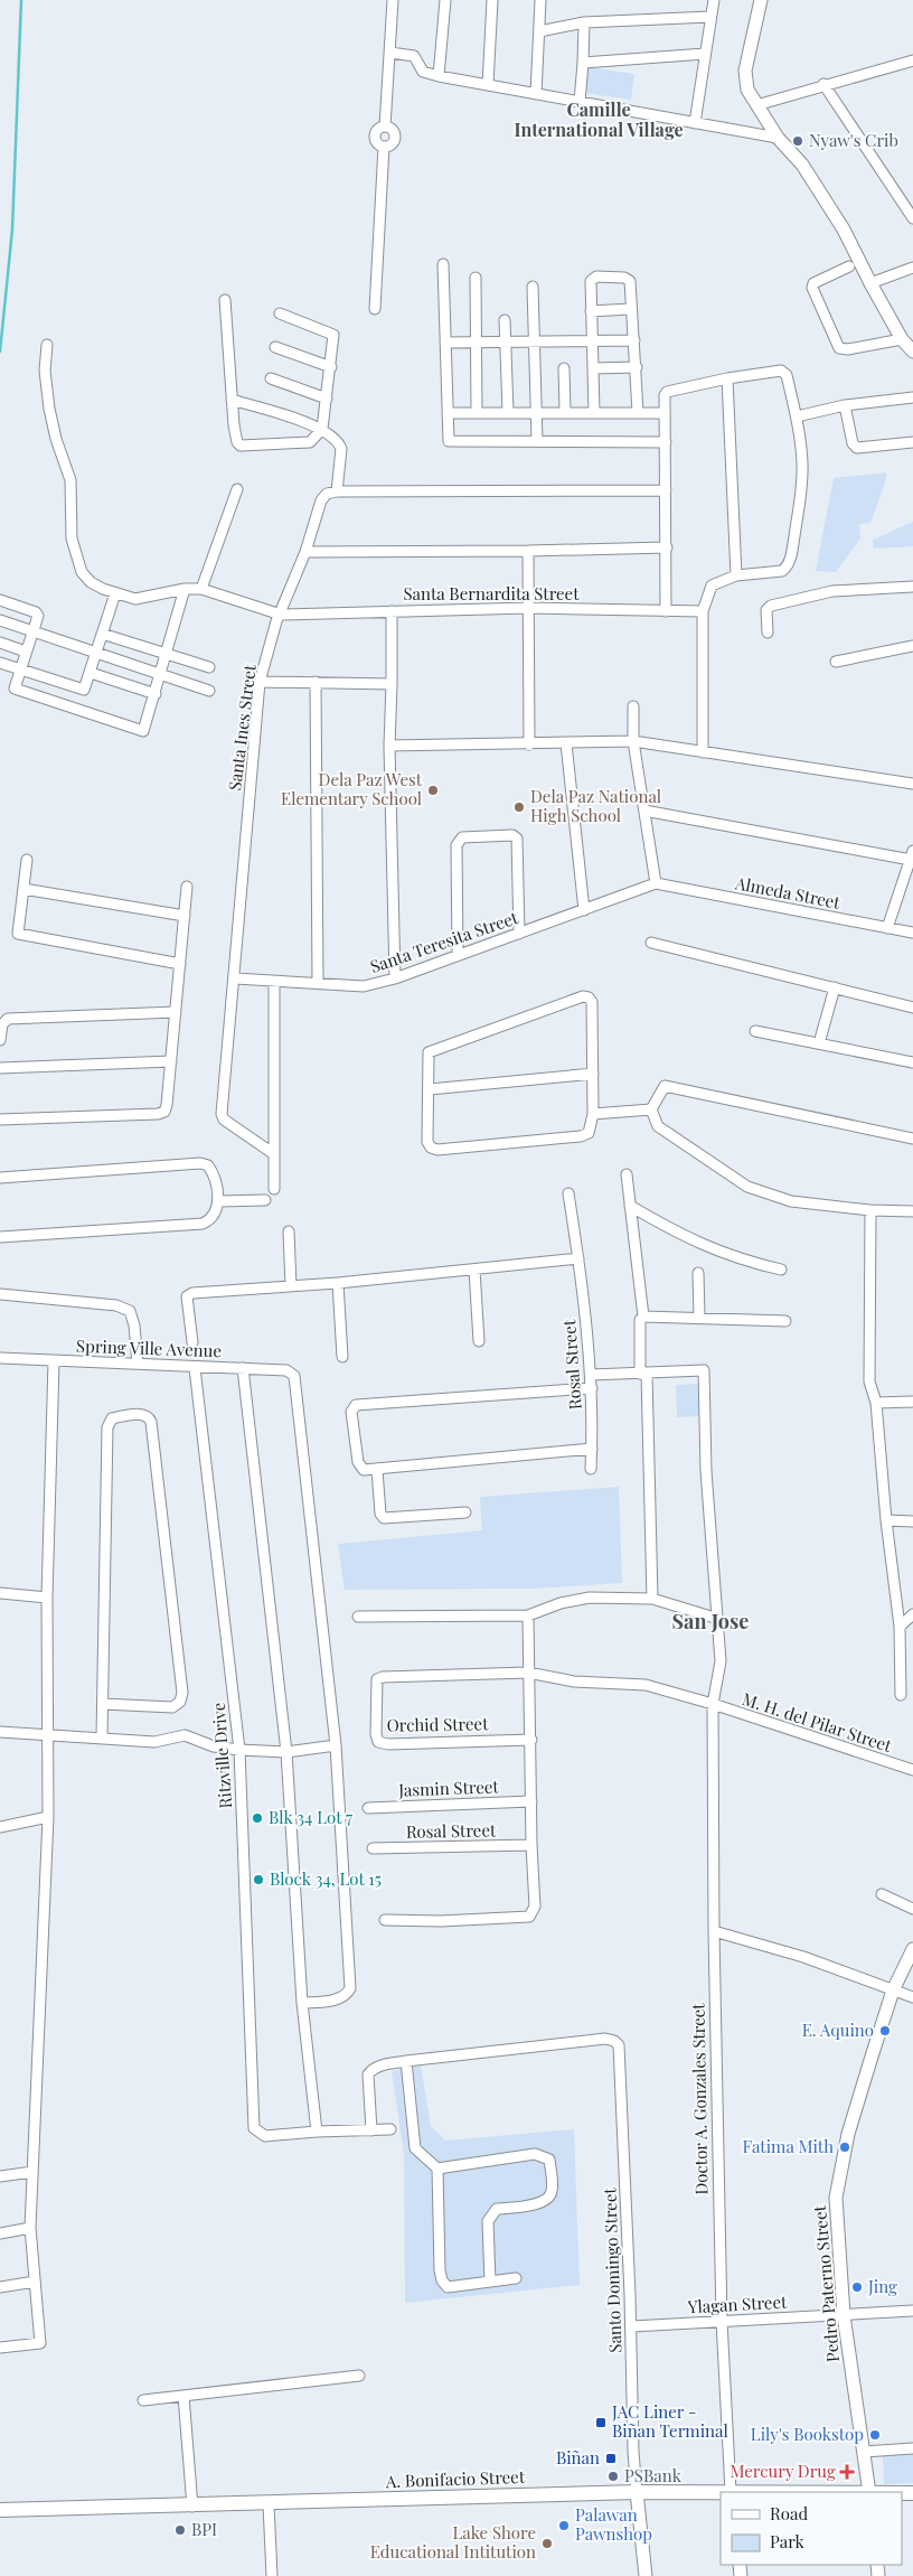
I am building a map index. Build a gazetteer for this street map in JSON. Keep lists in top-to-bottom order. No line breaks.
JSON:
{"streets":{"main road":["A. Bonifacio Street"],"street":["Santa Bernardita Street","Santa Ines Street","Almeda Street","Santa Teresita Street","Spring Ville Avenue","Rosal Street","M. H. del Pilar Street","Orchid Street","Ritzville Drive","Jasmin Street","Doctor A. Gonzales Street","Santo Domingo Street","Pedro Paterno Street","Ylagan Street"]},"crossings":[["Santa Bernardita Street","Santa Ines Street"],["Santa Ines Street","Santa Teresita Street"],["Almeda Street","Santa Teresita Street"],["Spring Ville Avenue","Ritzville Drive"],["M. H. del Pilar Street","Orchid Street"],["M. H. del Pilar Street","Doctor A. Gonzales Street"],["Doctor A. Gonzales Street","Ylagan Street"],["Santo Domingo Street","Ylagan Street"],["Santo Domingo Street","A. Bonifacio Street"],["Pedro Paterno Street","Ylagan Street"]],"districts":["Camille International Village","San Jose"],"places":{"other":["Nyaw's Crib","Dela Paz West Elementary School","Dela Paz National High School","Blk 34 Lot 7","Block 34, Lot 15","E. Aquino","Fatima Mith","Jing","Lily's Bookstop","PSBank","Palawan Pawnshop","BPI","Lake Shore Educational Intitution"],"transit":["JAC Liner - Biñan Terminal","Biñan"],"health":["Mercury Drug"]},"legend":["Road","Park"]}
